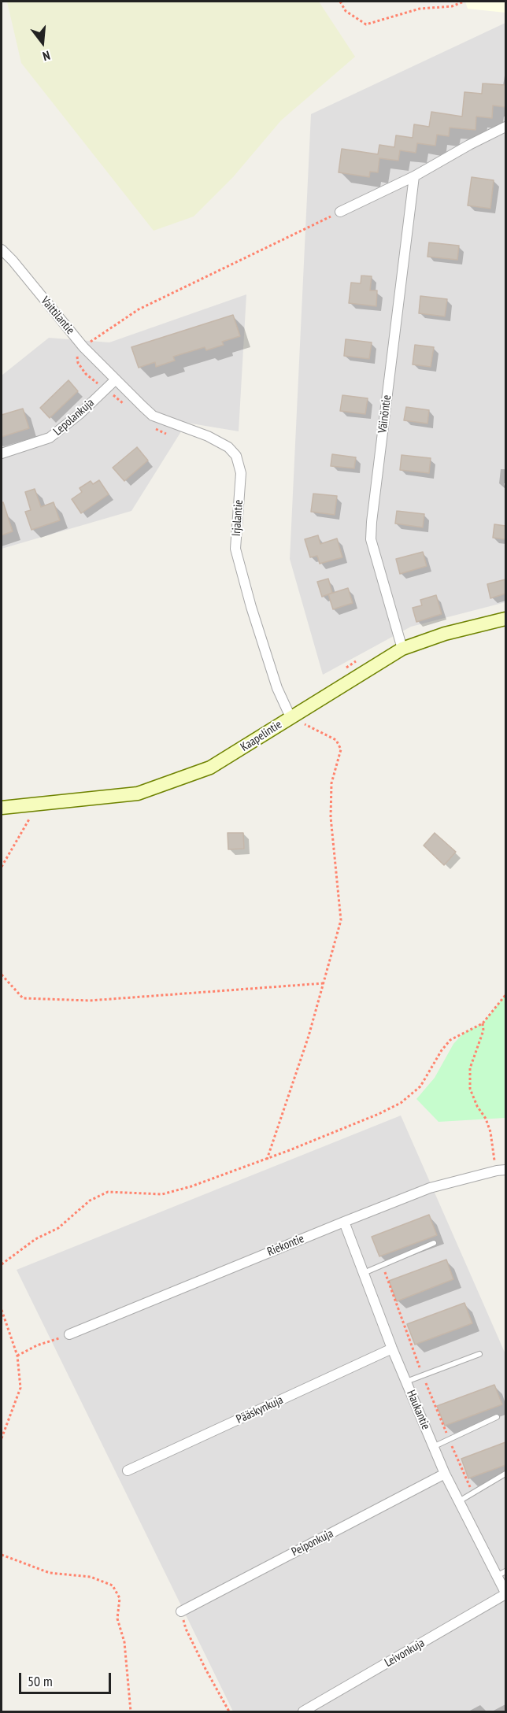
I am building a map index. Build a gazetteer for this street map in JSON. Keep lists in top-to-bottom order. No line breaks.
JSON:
{"streets":{"street":["Vaittilantie","Väinöntie","Lepolankuja","Irjalantie","Kaapelintie","Riekontie","Pääskynkuja","Haukantie","Peiponkuja","Leivonkuja"]},"crossings":[["Vaittilantie","Lepolankuja"],["Vaittilantie","Irjalantie"],["Väinöntie","Kaapelintie"],["Lepolankuja","Irjalantie"],["Irjalantie","Kaapelintie"],["Riekontie","Haukantie"],["Pääskynkuja","Haukantie"],["Haukantie","Peiponkuja"],["Haukantie","Leivonkuja"]],"scale_bar":"50 m","north":"bottom"}
